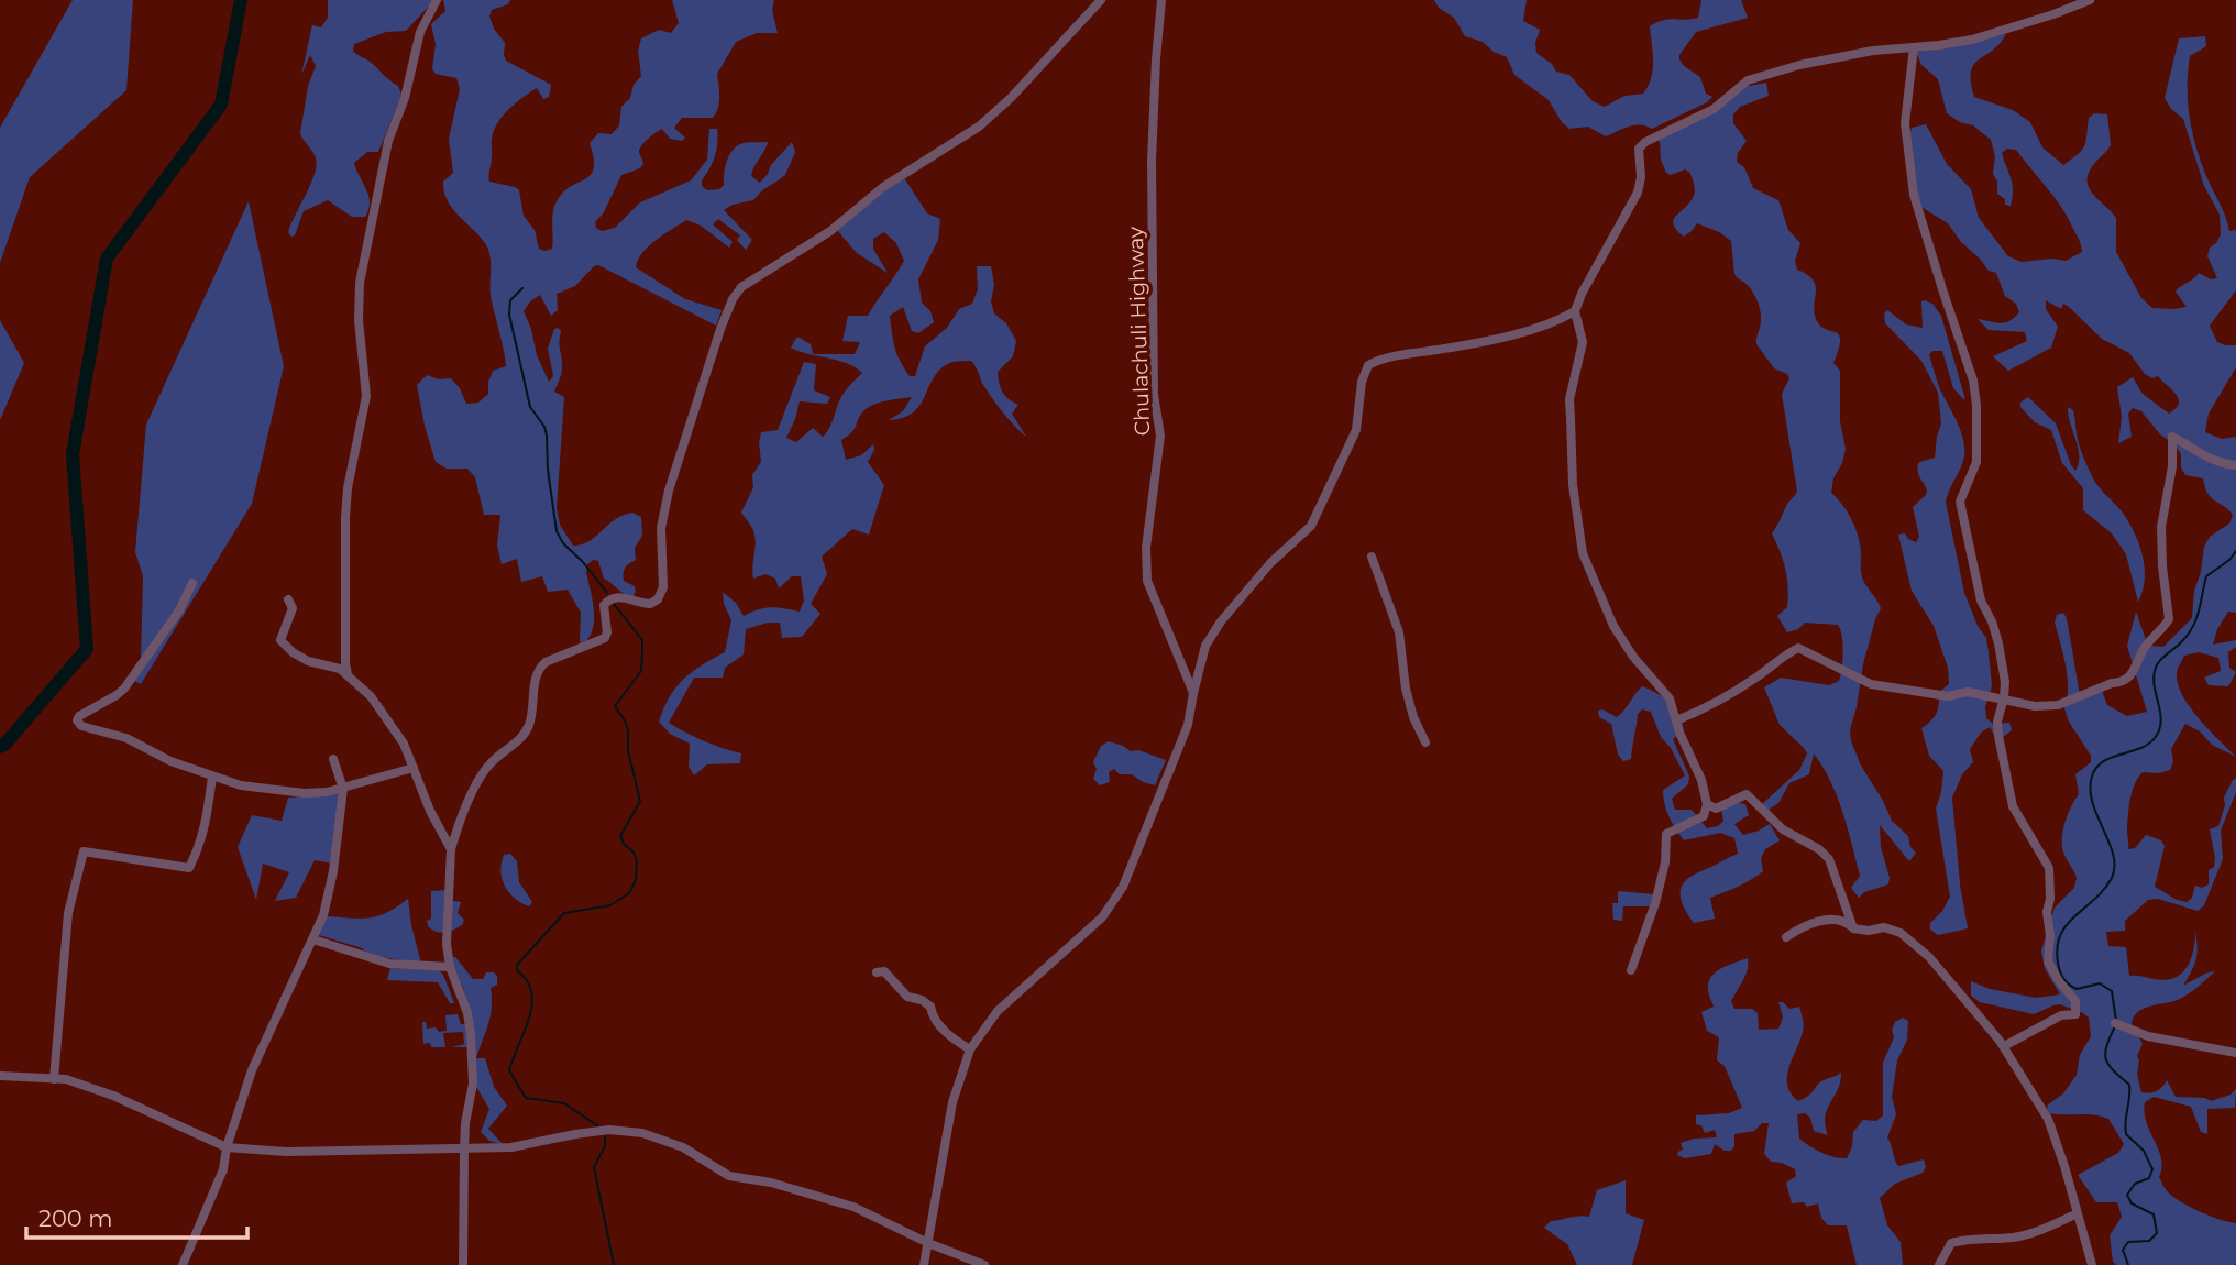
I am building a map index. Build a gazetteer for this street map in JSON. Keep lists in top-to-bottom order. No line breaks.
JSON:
{"streets":{"street":["Chulachuli Highway"]},"scale_bar":"200 m"}
